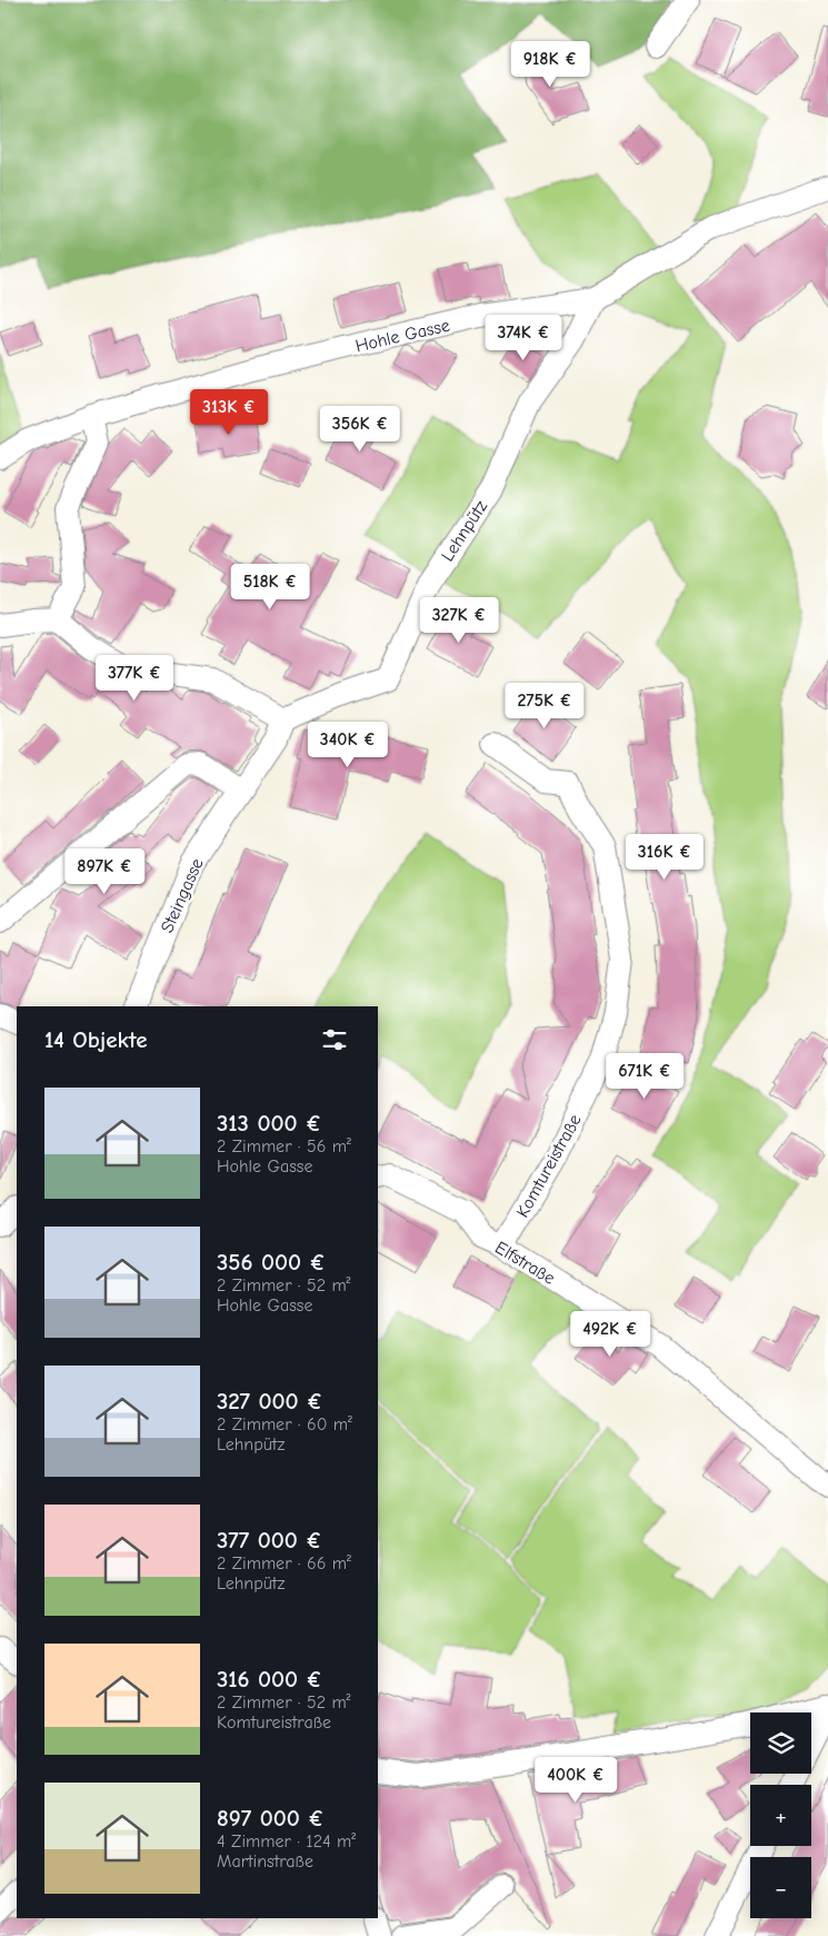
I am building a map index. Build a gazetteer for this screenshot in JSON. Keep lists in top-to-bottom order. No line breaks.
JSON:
{"streets":{"street":["Hohle Gasse","Lehnpütz","Steingasse","Komtureistraße","Elfstraße"]},"crossings":[["Hohle Gasse","Lehnpütz"],["Lehnpütz","Steingasse"],["Komtureistraße","Elfstraße"]],"page":{"price":["918K €","374K €","313K €","356K €","518K €","327K €","377K €","275K €","340K €","316K €","897K €","671K €","492K €","400K €"],"heading":"14 Objekte","list":[{"name":"313 000 €","note":"2 Zimmer · 56 m² · Hohle Gasse"},{"name":"356 000 €","note":"2 Zimmer · 52 m² · Hohle Gasse"},{"name":"327 000 €","note":"2 Zimmer · 60 m² · Lehnpütz"},{"name":"377 000 €","note":"2 Zimmer · 66 m² · Lehnpütz"},{"name":"316 000 €","note":"2 Zimmer · 52 m² · Komtureistraße"},{"name":"897 000 €","note":"4 Zimmer · 124 m² · Martinstraße"}],"map_buttons":["+","−"]}}
